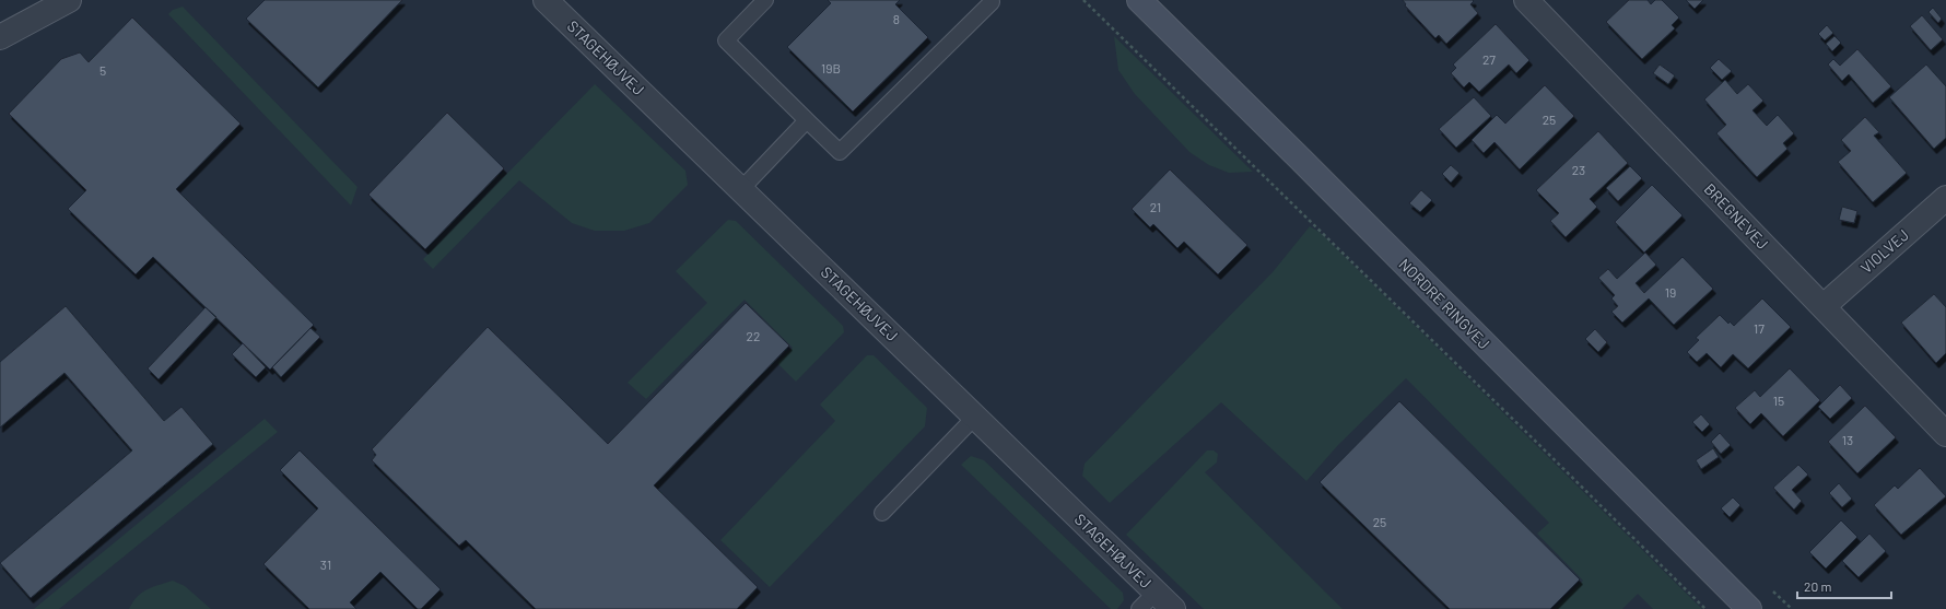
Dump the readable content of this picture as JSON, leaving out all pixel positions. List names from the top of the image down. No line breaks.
{"streets":{"main road":["NORDRE RINGVEJ"],"street":["STAGEHØJVEJ","BREGNEVEJ","VIOLVEJ"]},"crossings":[["BREGNEVEJ","VIOLVEJ"]],"house_numbers":["8","27","19B","5","25","23","21","19","17","22","15","13","25","31"],"scale_bar":"20 m"}
